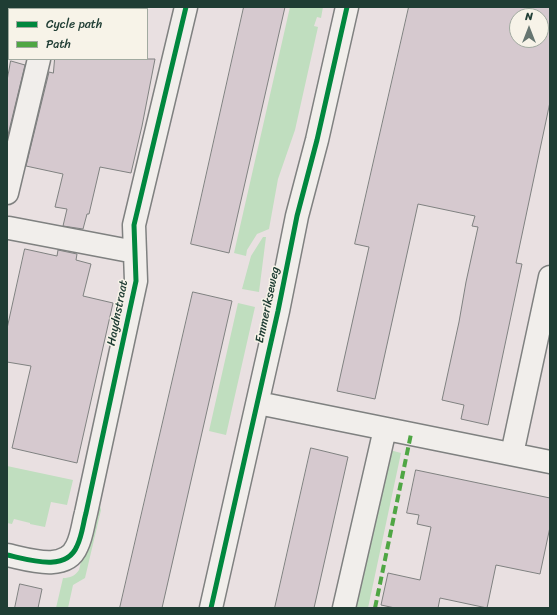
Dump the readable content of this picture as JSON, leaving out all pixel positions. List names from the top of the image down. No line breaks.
{"streets":{"street":["Emmerikseweg","Haydnstraat"]},"legend":["Cycle path","Path"],"north":"top"}
